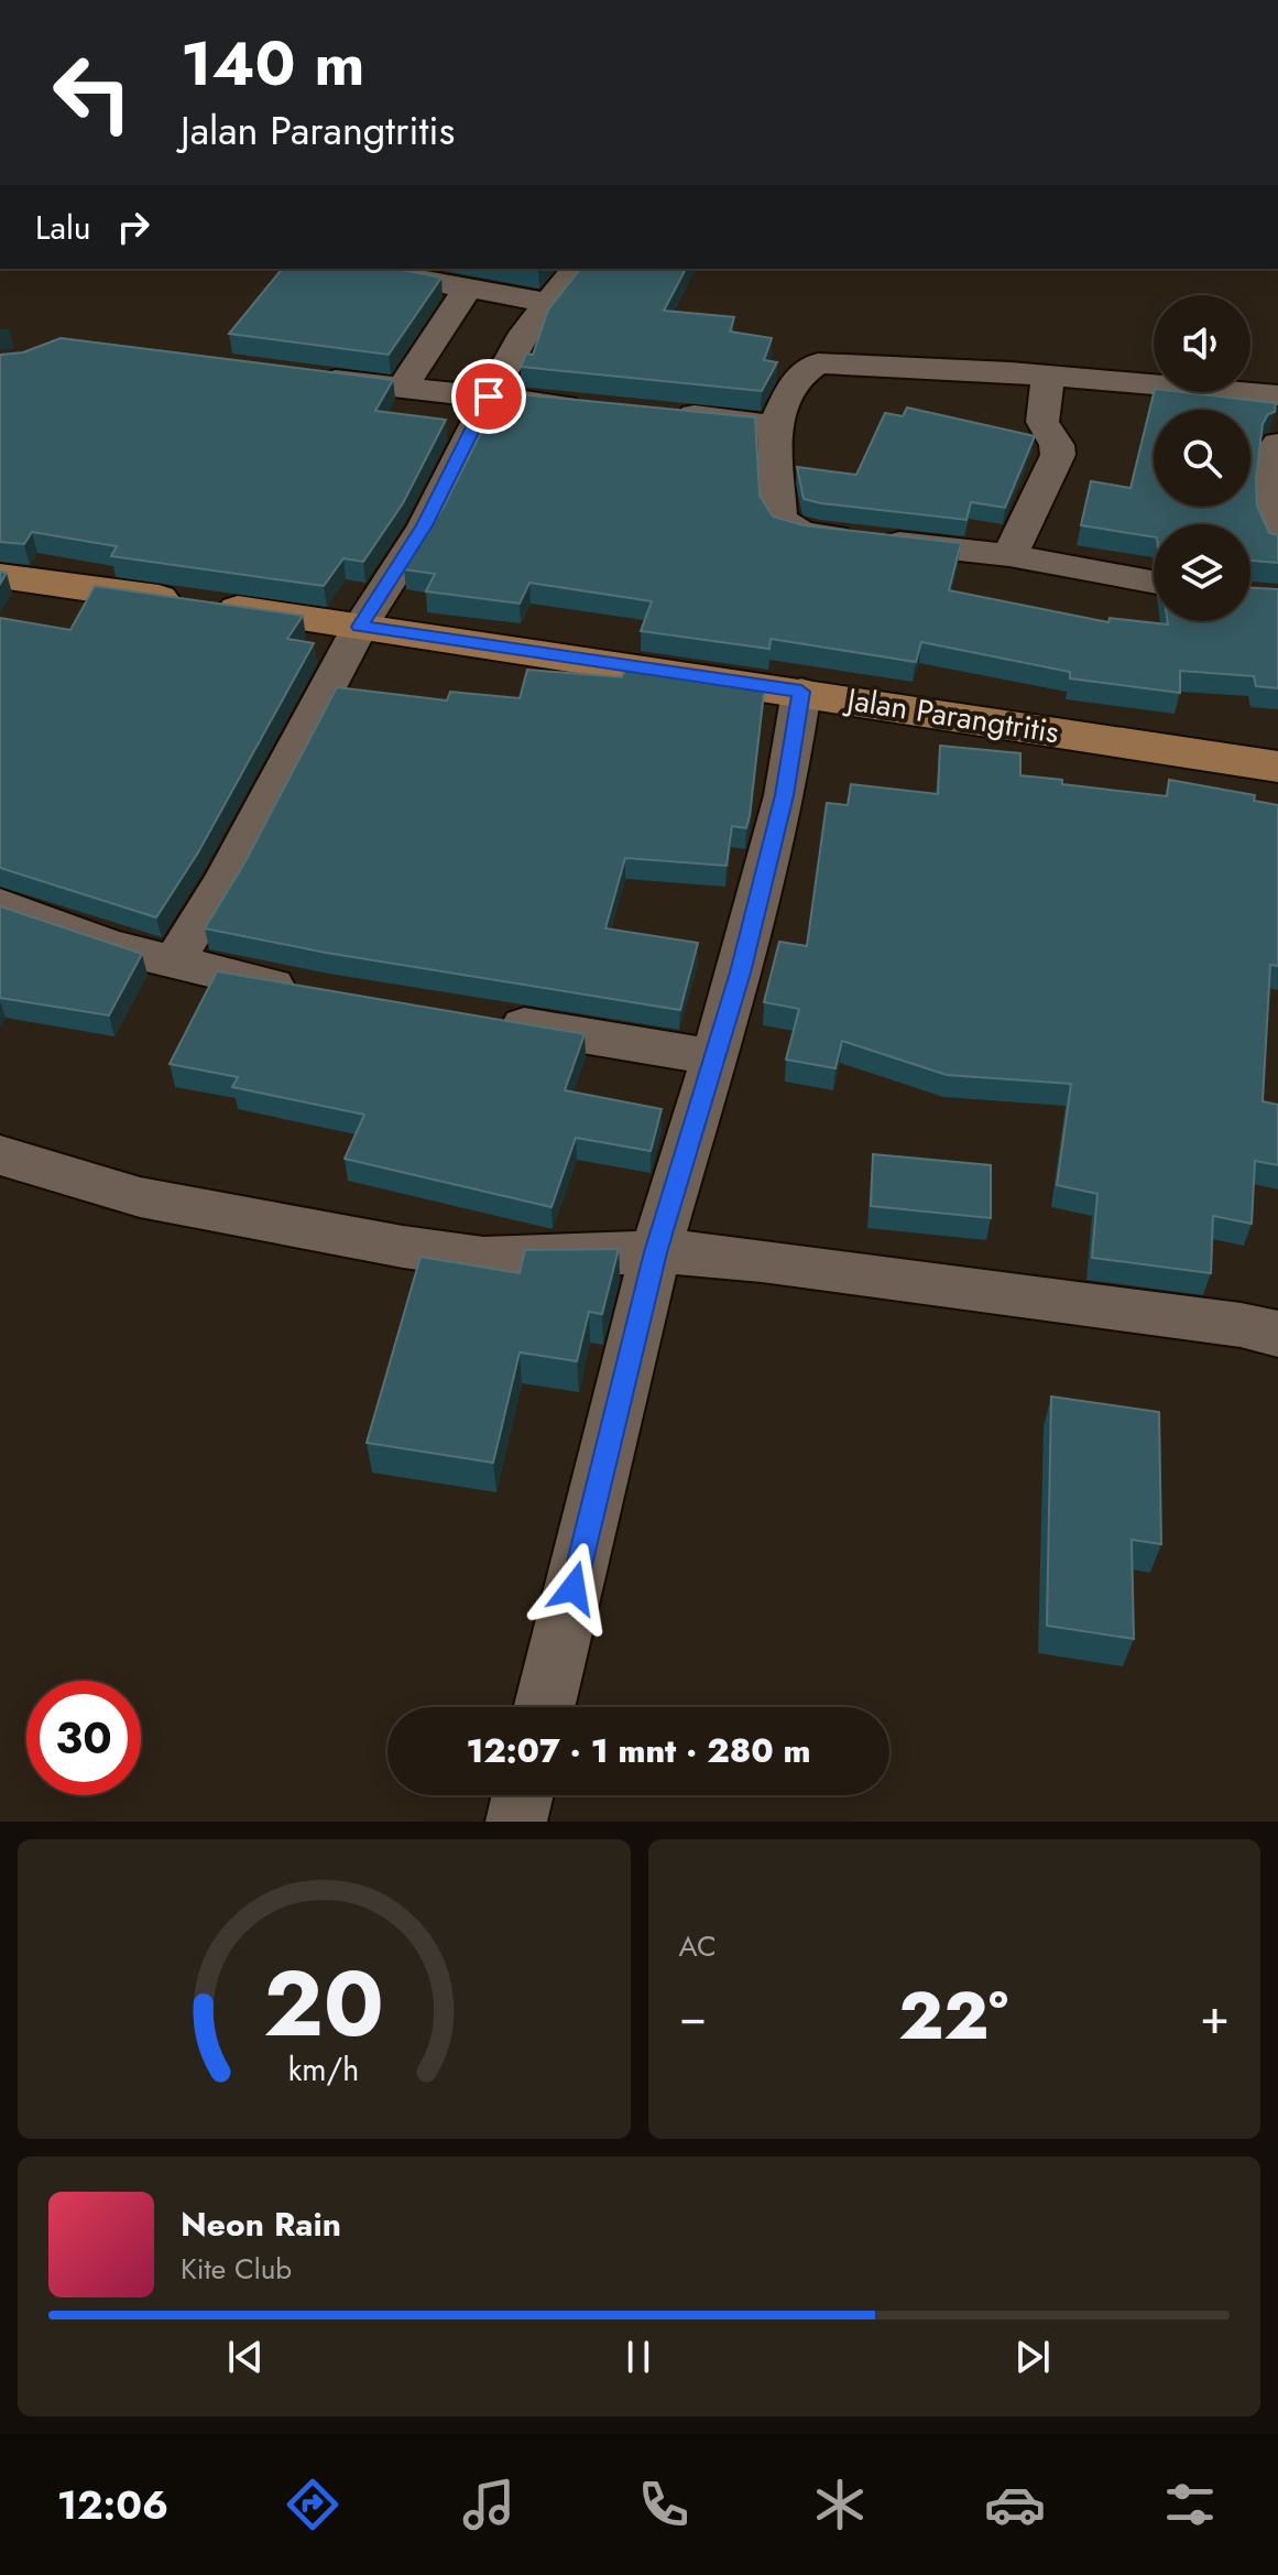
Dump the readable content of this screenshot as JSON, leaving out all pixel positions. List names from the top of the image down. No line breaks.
{"streets":{"main road":["Jalan Parangtritis"]},"page":{"turn":["140 m","Jalan Parangtritis"],"then":"Lalu","limit":"30","trip":"12:07 · 1 mnt · 280 m","tile":"AC","heat":["−","22°","+"],"song":["Neon Rain","Kite Club"],"tabs":"12:06","gauge":["20","km/h"]}}
